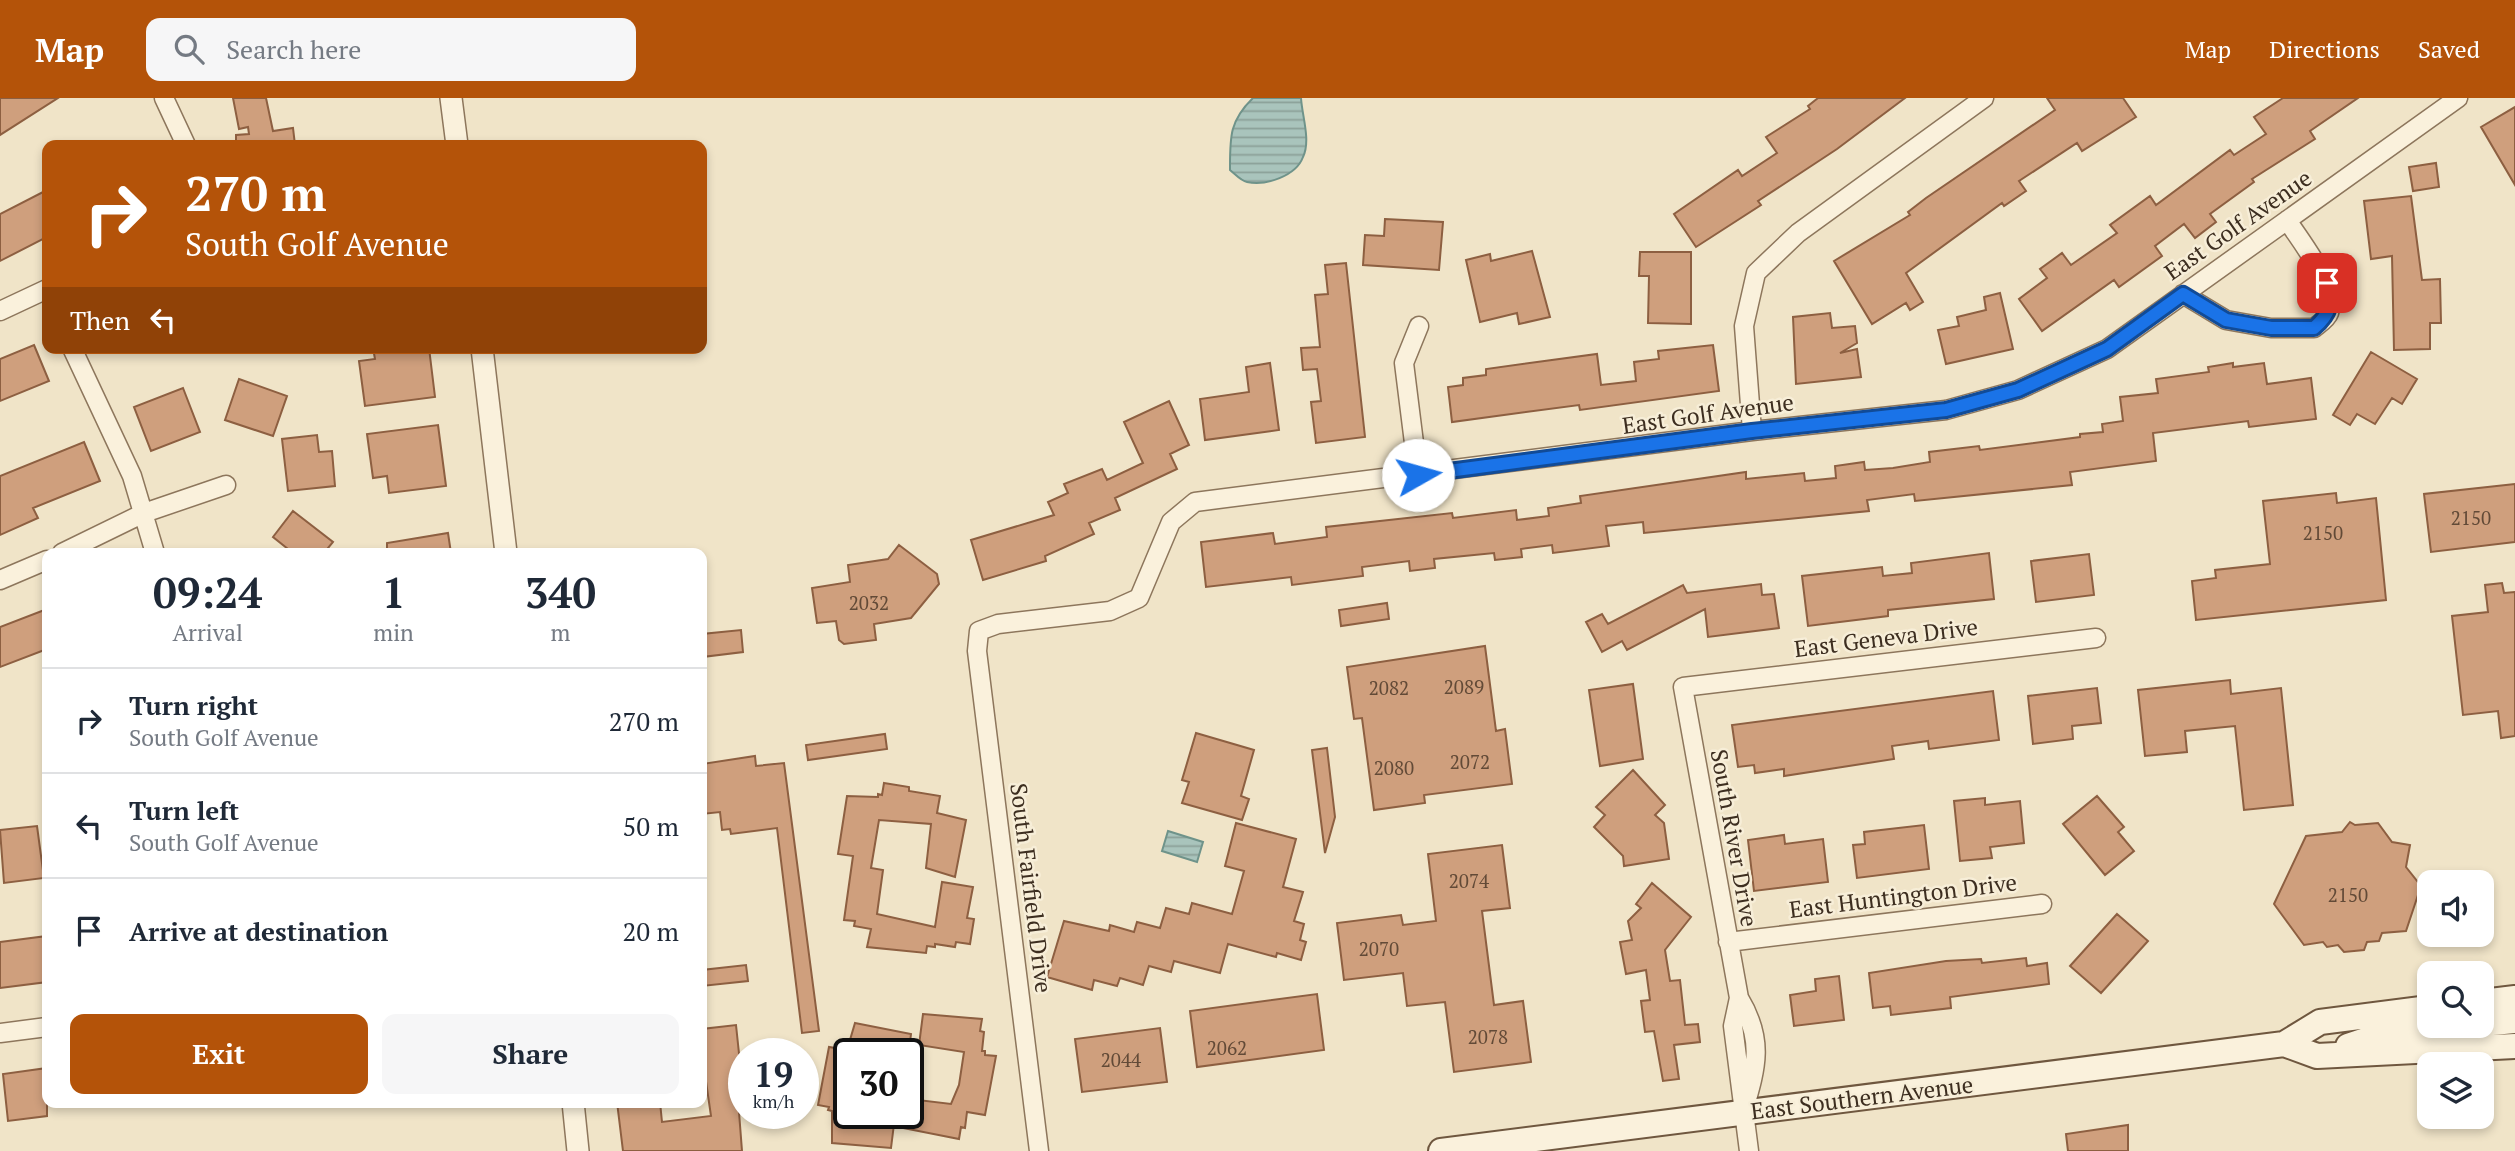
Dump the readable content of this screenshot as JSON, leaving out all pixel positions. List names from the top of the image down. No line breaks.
{"streets":{"main road":["East Southern Avenue"],"street":["East Golf Avenue","East Geneva Drive","South River Drive","South Fairfield Drive","East Huntington Drive"]},"crossings":[["East Golf Avenue","South Fairfield Drive"],["East Geneva Drive","South River Drive"],["South River Drive","East Huntington Drive"],["South River Drive","East Southern Avenue"]],"house_numbers":["2150","2150","2032","2089","2082","2072","2080","2074","2150","2070","2078","2062","2044"],"page":{"header":"Map","search":"Search here","nav":["Map","Directions","Saved"],"turn":["270 m","South Golf Avenue"],"then":"Then","eta":["09:24","Arrival","1","min","340","m"],"list":[{"name":"Turn right","note":"South Golf Avenue","value":"270 m"},{"name":"Turn left","note":"South Golf Avenue","value":"50 m"},{"name":"Arrive at destination","value":"20 m"}],"buttons":["Exit","Share"],"speed":"19 km/h","limit":"30"}}
